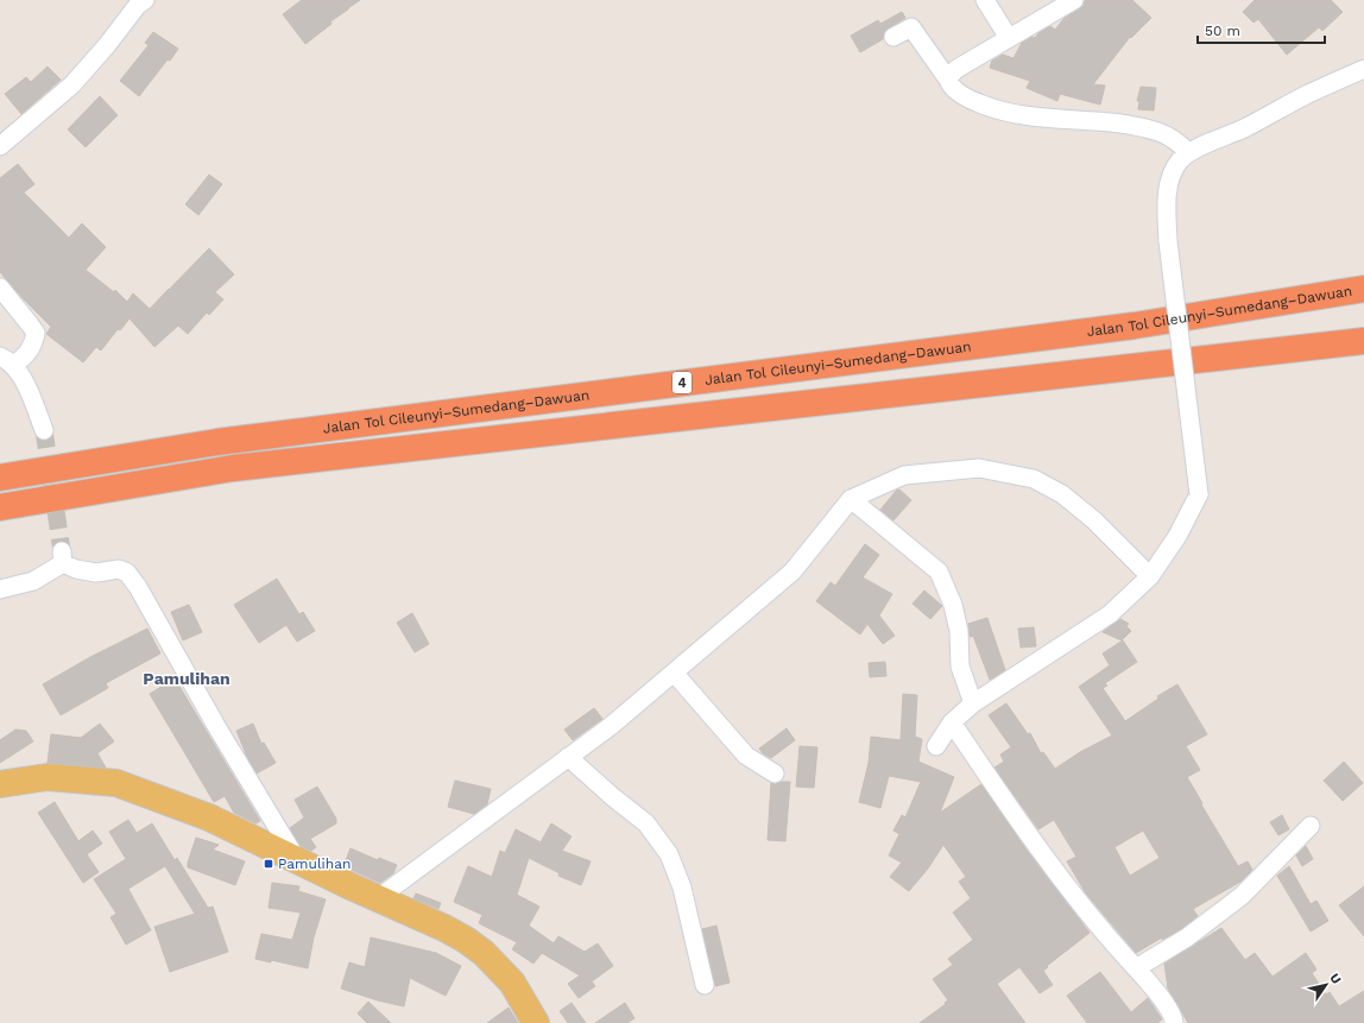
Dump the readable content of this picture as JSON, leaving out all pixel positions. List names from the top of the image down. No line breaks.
{"streets":{"highway":["Jalan Tol Cileunyi–Sumedang–Dawuan","4"]},"districts":["Pamulihan"],"places":{"transit":["Pamulihan"]},"scale_bar":"50 m","north":"top right"}
